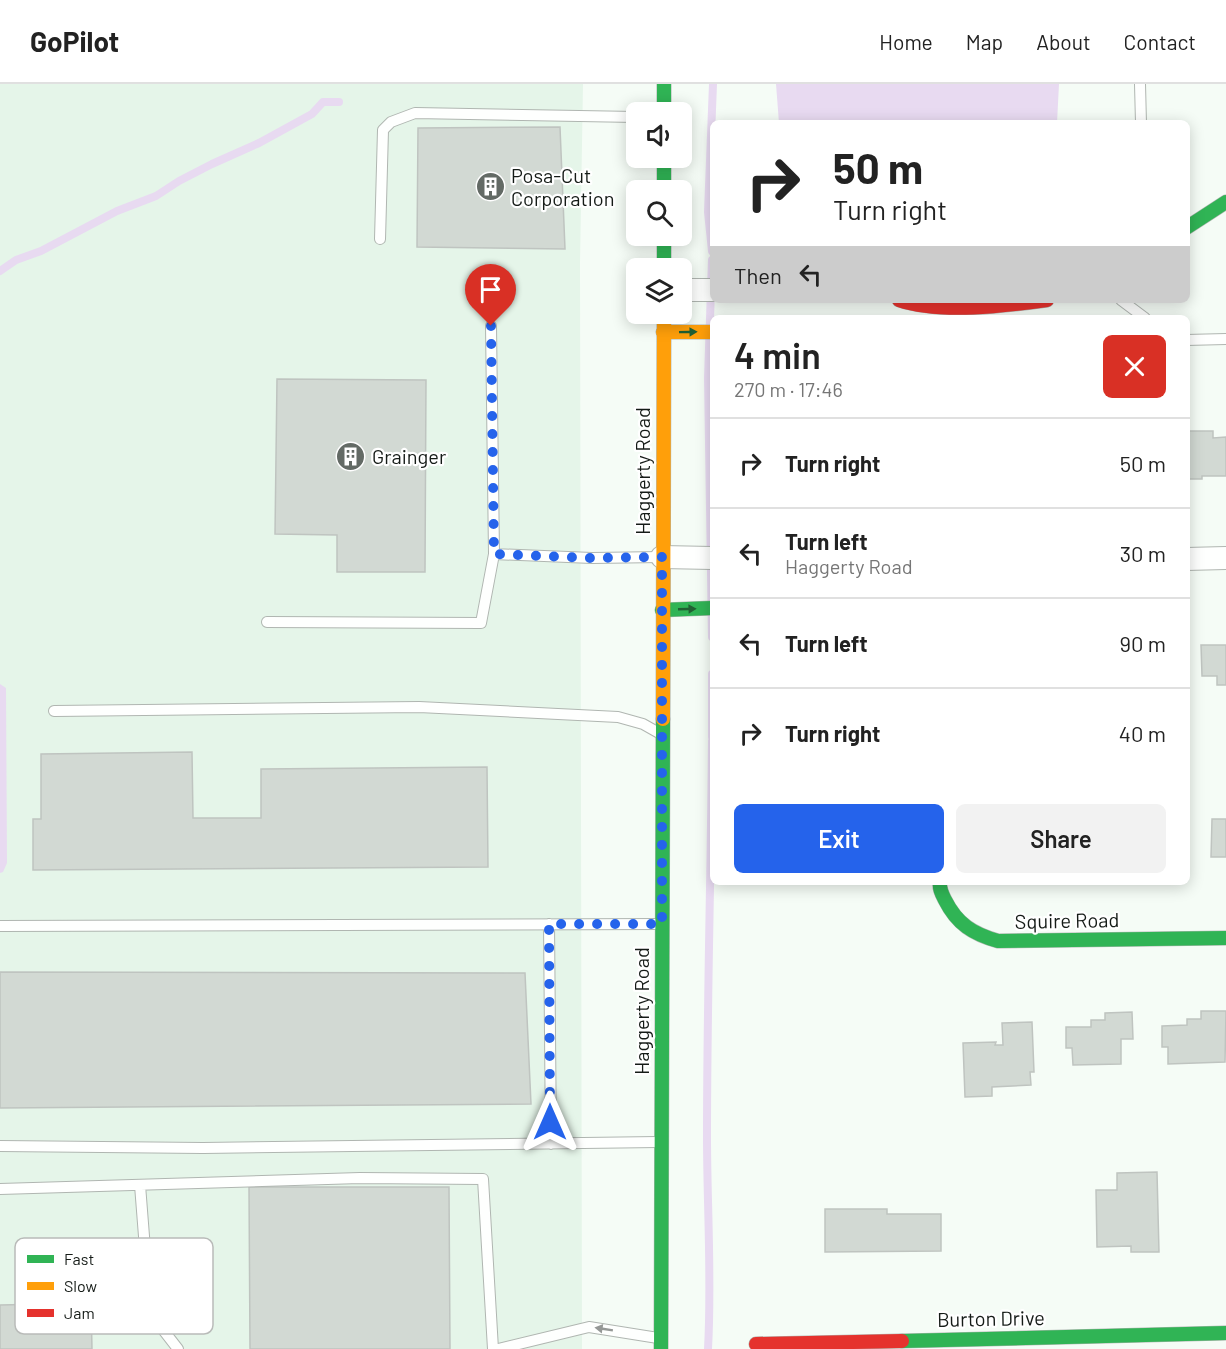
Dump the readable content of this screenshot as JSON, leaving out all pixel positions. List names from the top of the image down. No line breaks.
{"streets":{"street":["Haggerty Road","Squire Road","Burton Drive"]},"places":{"building":["Posa-Cut Corporation","Grainger"]},"legend":["Fast","Slow","Jam"],"page":{"header":"GoPilot","nav":["Home","Map","About","Contact"],"turn":["50 m","Turn right"],"then":"Then","heading":["4 min","270 m · 17:46"],"list":[{"name":"Turn right","value":"50 m"},{"name":"Turn left","note":"Haggerty Road","value":"30 m"},{"name":"Turn left","value":"90 m"},{"name":"Turn right","value":"40 m"}],"buttons":["Exit","Share"]}}
